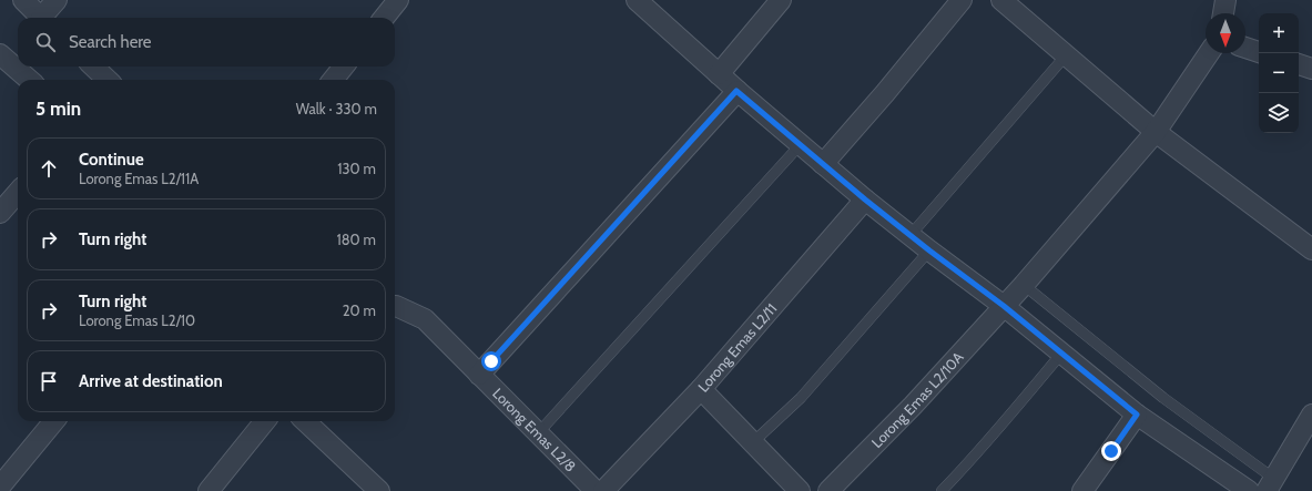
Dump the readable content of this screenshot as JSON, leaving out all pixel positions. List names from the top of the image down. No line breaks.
{"streets":{"street":["Lorong Emas L2/11","Lorong Emas L2/10A","Lorong Emas L2/8"]},"north":"bottom","page":{"map_buttons":["+","−"],"search":"Search here","heading":["5 min","Walk · 330 m"],"list":[["Continue","Lorong Emas L2/11A","130 m"],["Turn right","180 m"],["Turn right","Lorong Emas L2/10","20 m"],"Arrive at destination"]}}
